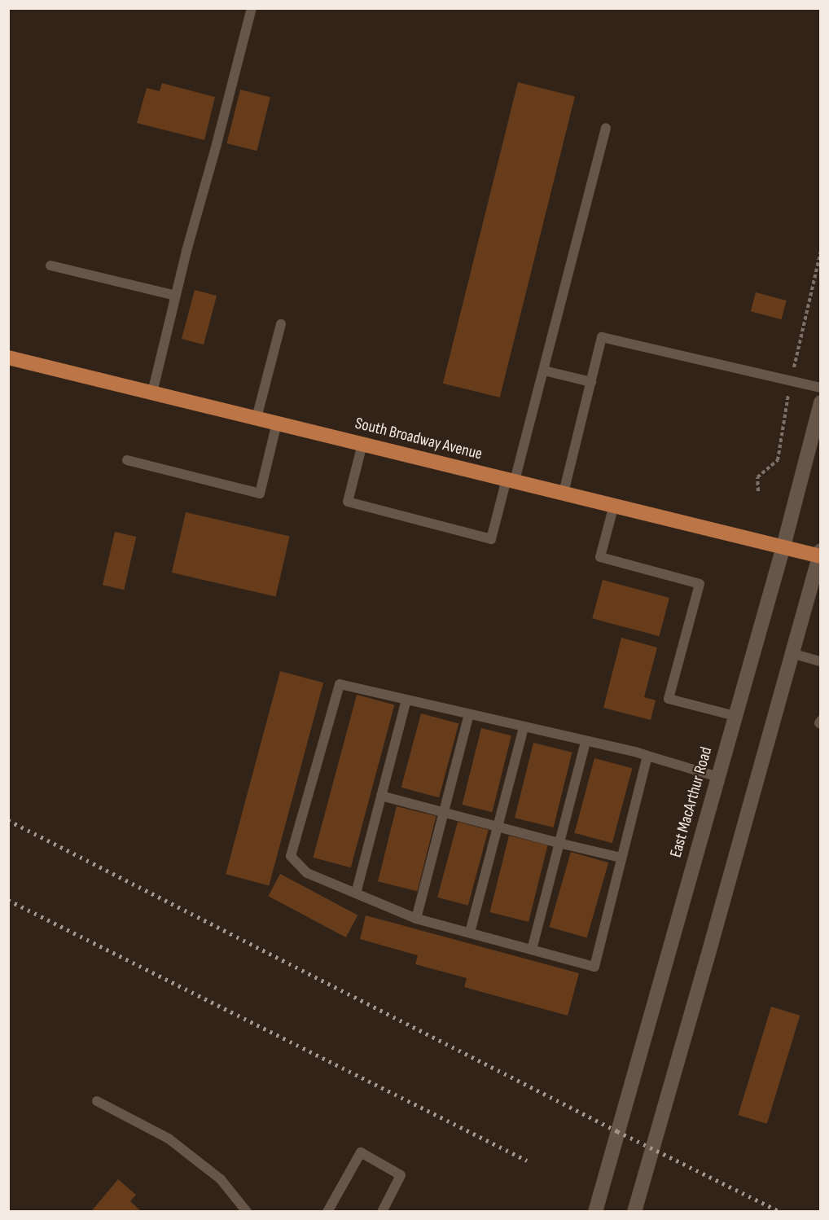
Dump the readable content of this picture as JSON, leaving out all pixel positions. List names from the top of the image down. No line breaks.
{"streets":{"main road":["South Broadway Avenue"],"street":["East MacArthur Road"]},"crossings":[["South Broadway Avenue","East MacArthur Road"]]}
